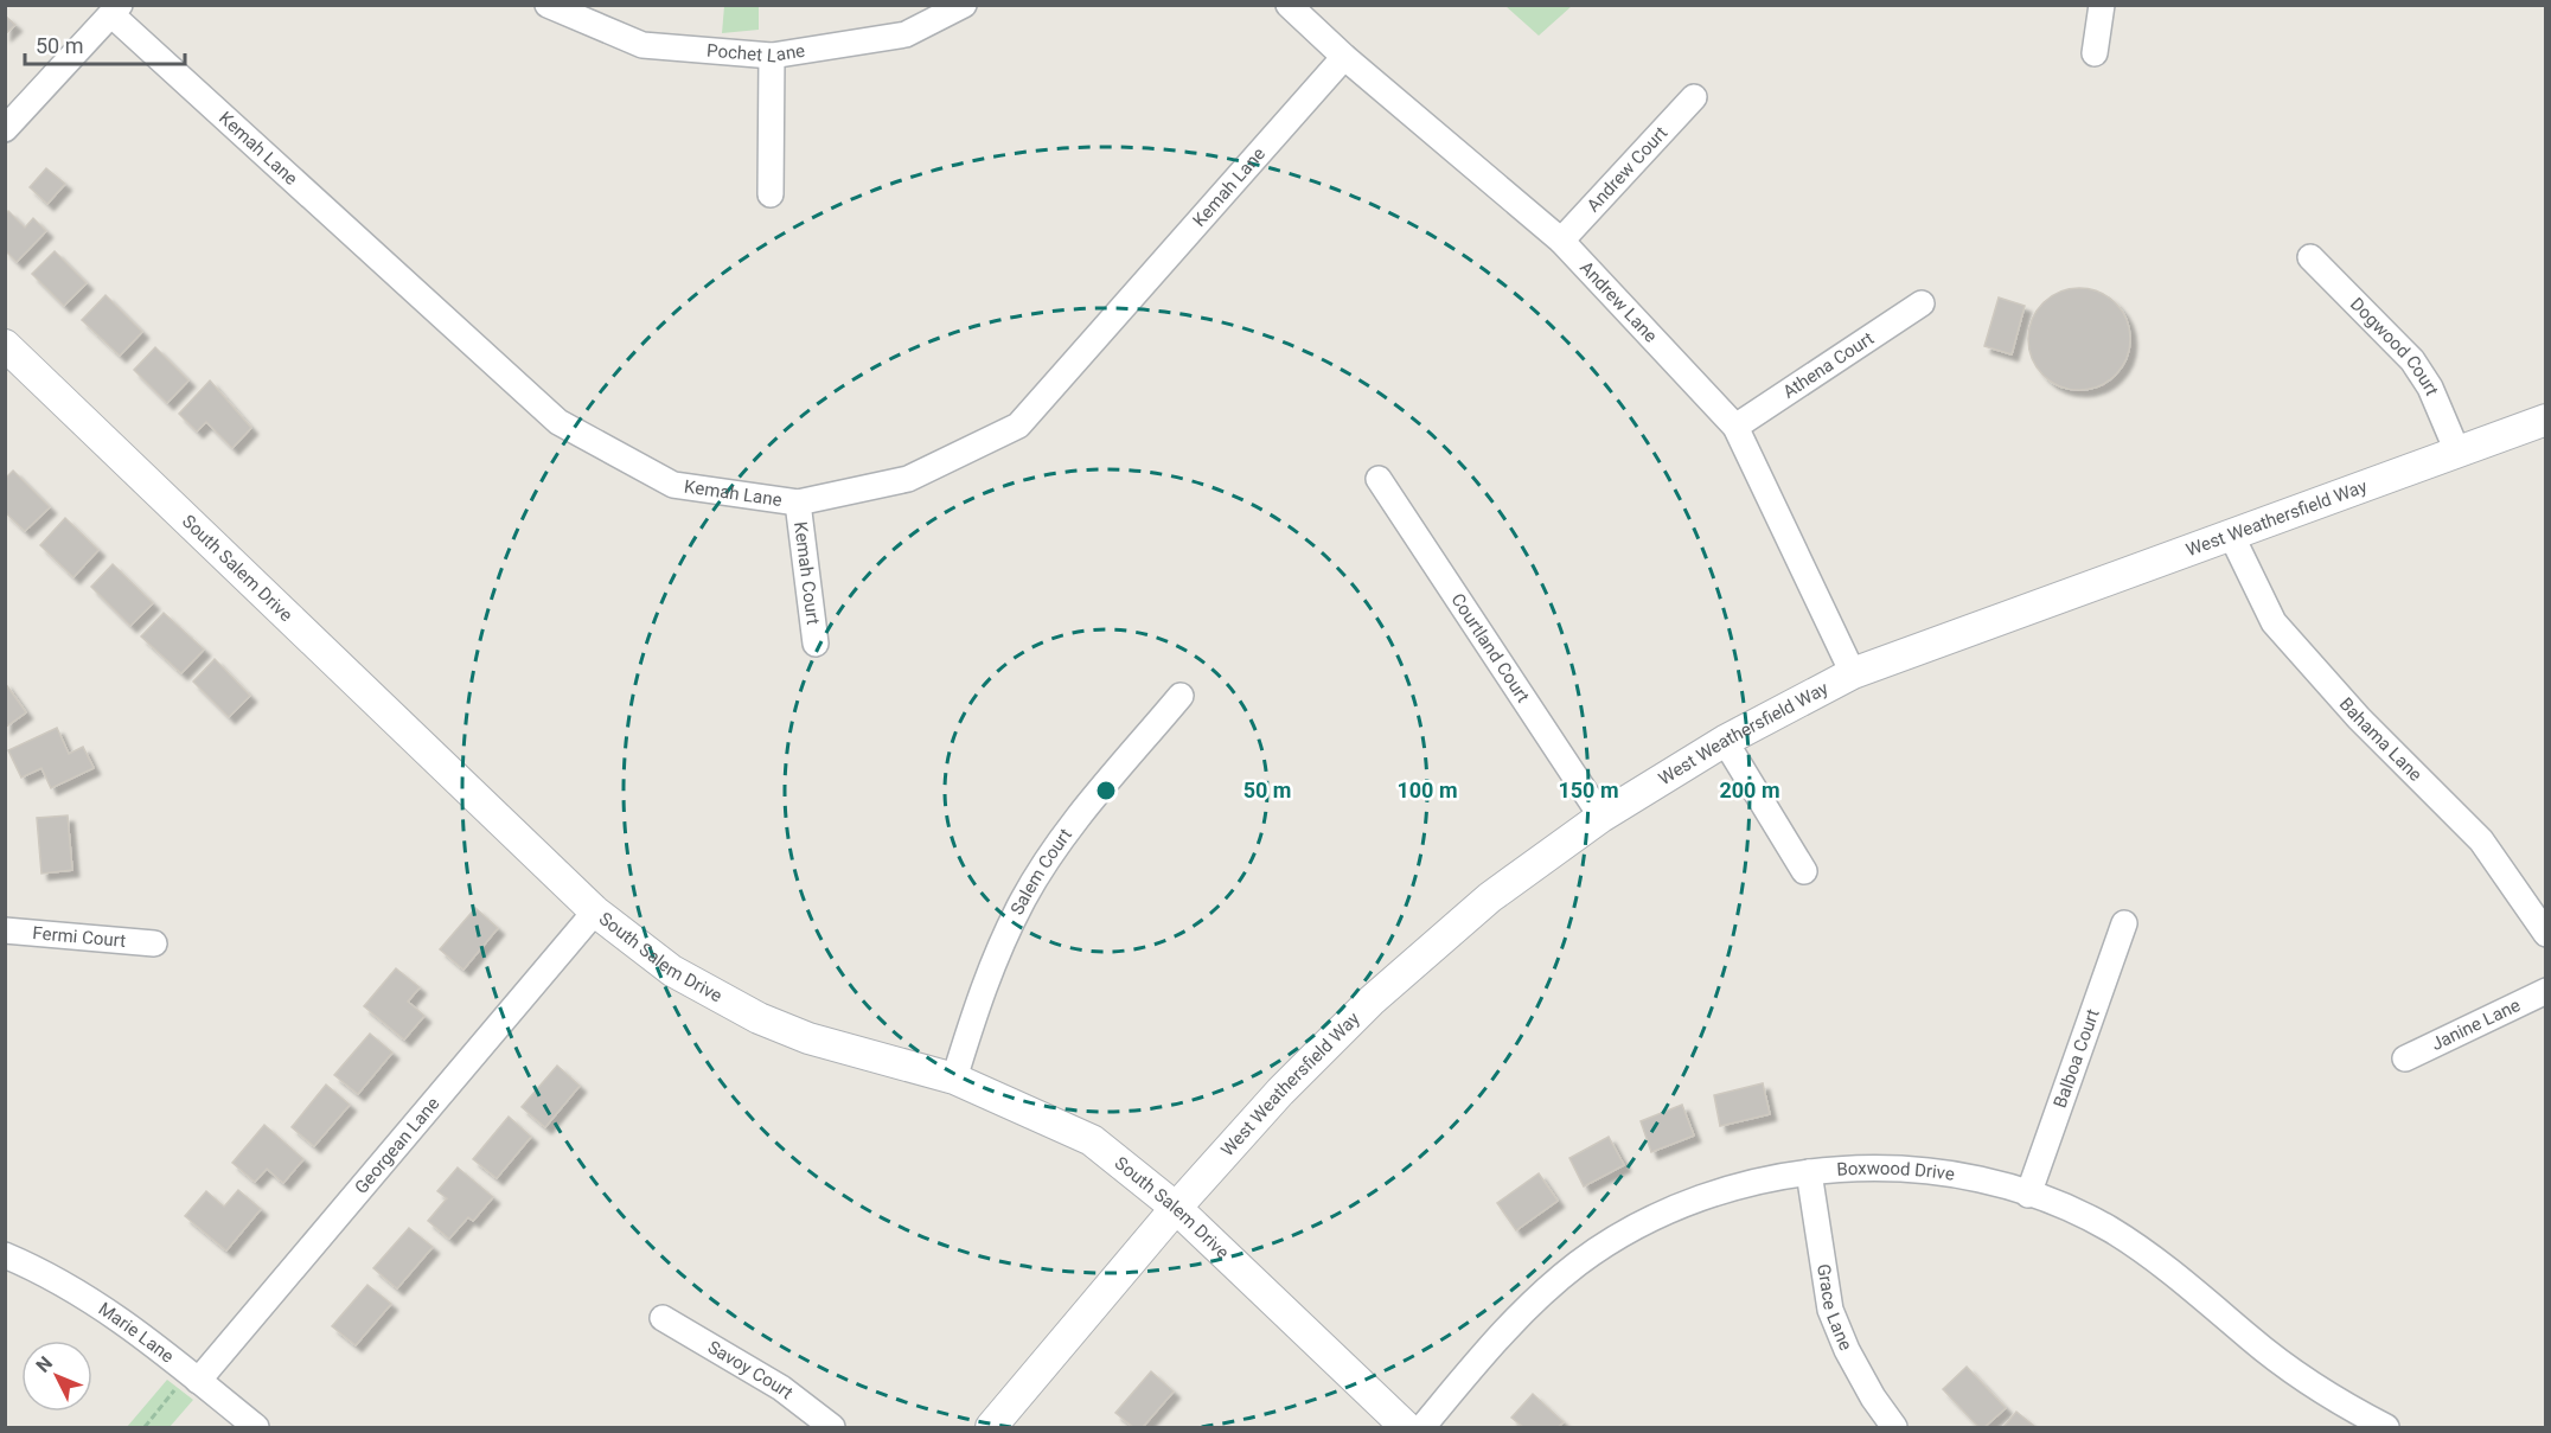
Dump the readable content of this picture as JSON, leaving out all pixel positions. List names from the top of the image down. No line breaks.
{"streets":{"street":["Pochet Lane","Kemah Lane","Andrew Court","Andrew Lane","Dogwood Court","Athena Court","West Weathersfield Way","South Salem Drive","Kemah Court","Courtland Court","Bahama Lane","Salem Court","Fermi Court","Janine Lane","Balboa Court","Georgean Lane","Boxwood Drive","Grace Lane","Marie Lane","Savoy Court"]},"crossings":[["Kemah Lane","Andrew Lane"],["Kemah Lane","Kemah Court"],["Andrew Court","Andrew Lane"],["Andrew Lane","Athena Court"],["Andrew Lane","West Weathersfield Way"],["Dogwood Court","West Weathersfield Way"],["West Weathersfield Way","South Salem Drive"],["West Weathersfield Way","Courtland Court"],["West Weathersfield Way","Bahama Lane"],["South Salem Drive","Salem Court"],["South Salem Drive","Georgean Lane"],["Balboa Court","Boxwood Drive"],["Georgean Lane","Marie Lane"],["Boxwood Drive","Grace Lane"]],"scale_bar":"50 m","north":"top left","rings":["50 m","100 m","150 m","200 m"]}
